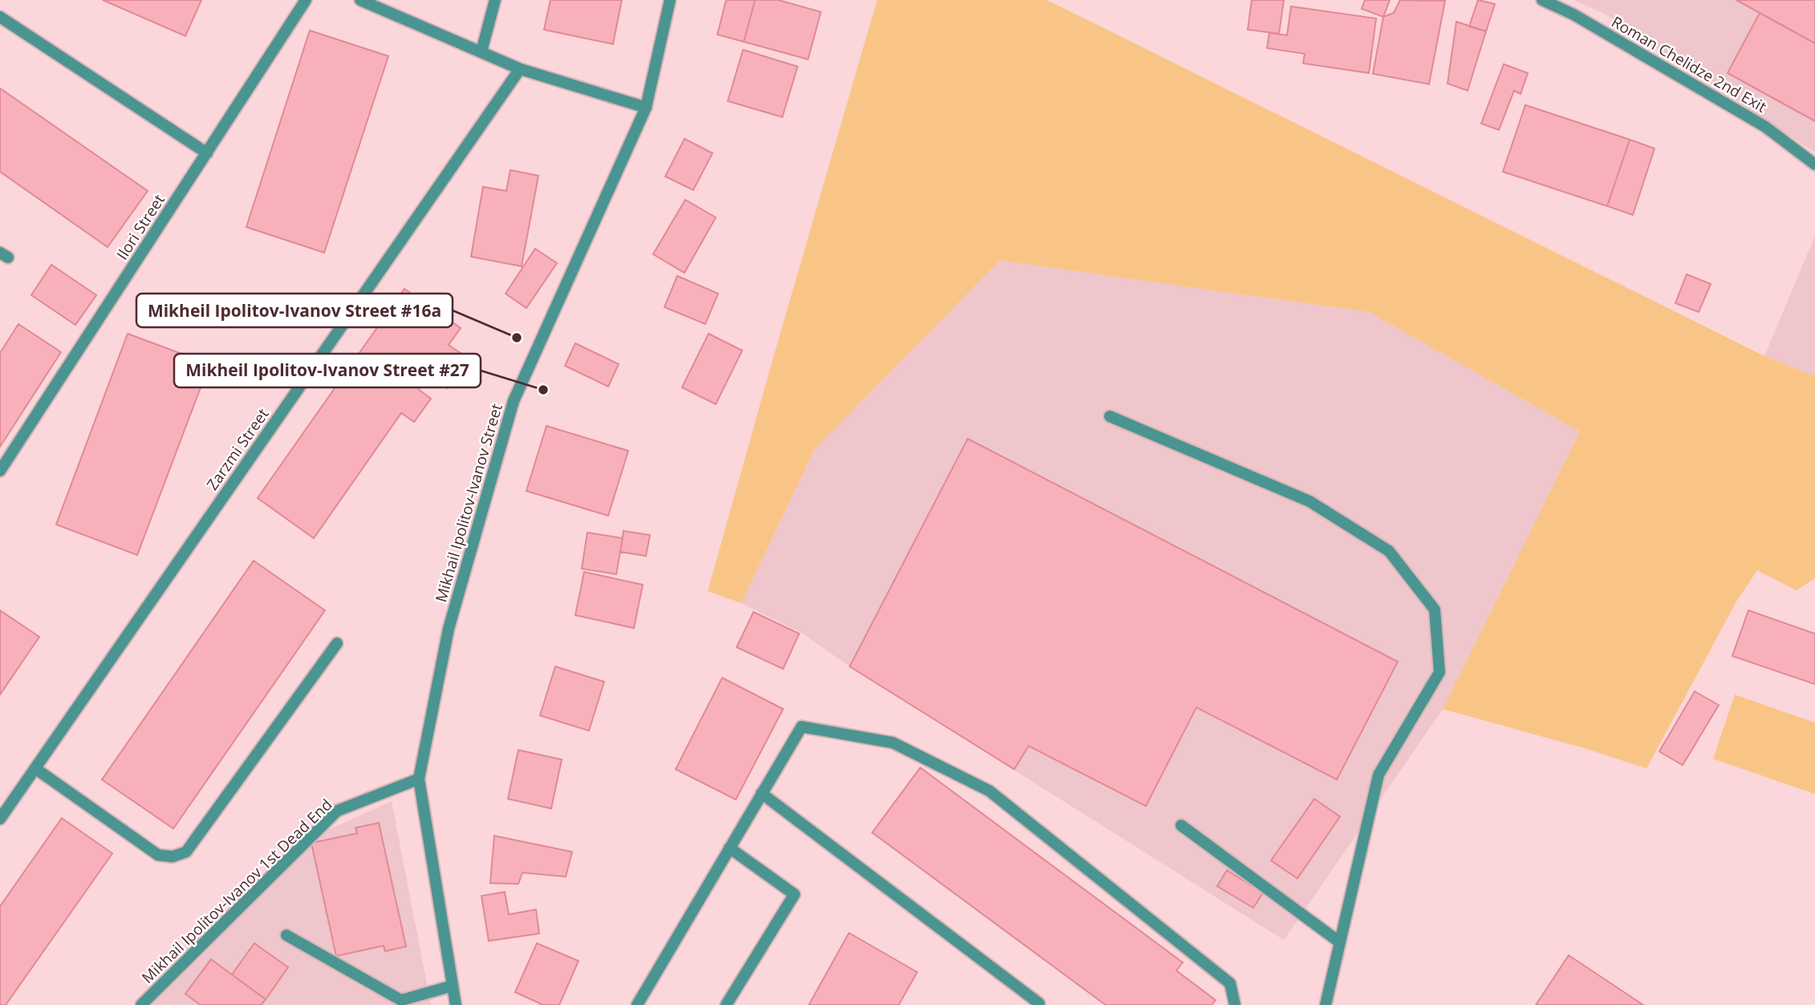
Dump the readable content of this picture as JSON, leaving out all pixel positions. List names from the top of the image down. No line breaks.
{"streets":{"street":["Roman Chelidze 2nd Exit","Ilori Street","Zarzmi Street","Mikhail Ipolitov-Ivanov Street","Mikhail Ipolitov-Ivanov 1st Dead End"]},"crossings":[["Mikhail Ipolitov-Ivanov Street","Mikhail Ipolitov-Ivanov 1st Dead End"]],"places":["Mikheil Ipolitov-Ivanov Street #16a","Mikheil Ipolitov-Ivanov Street #27"]}
